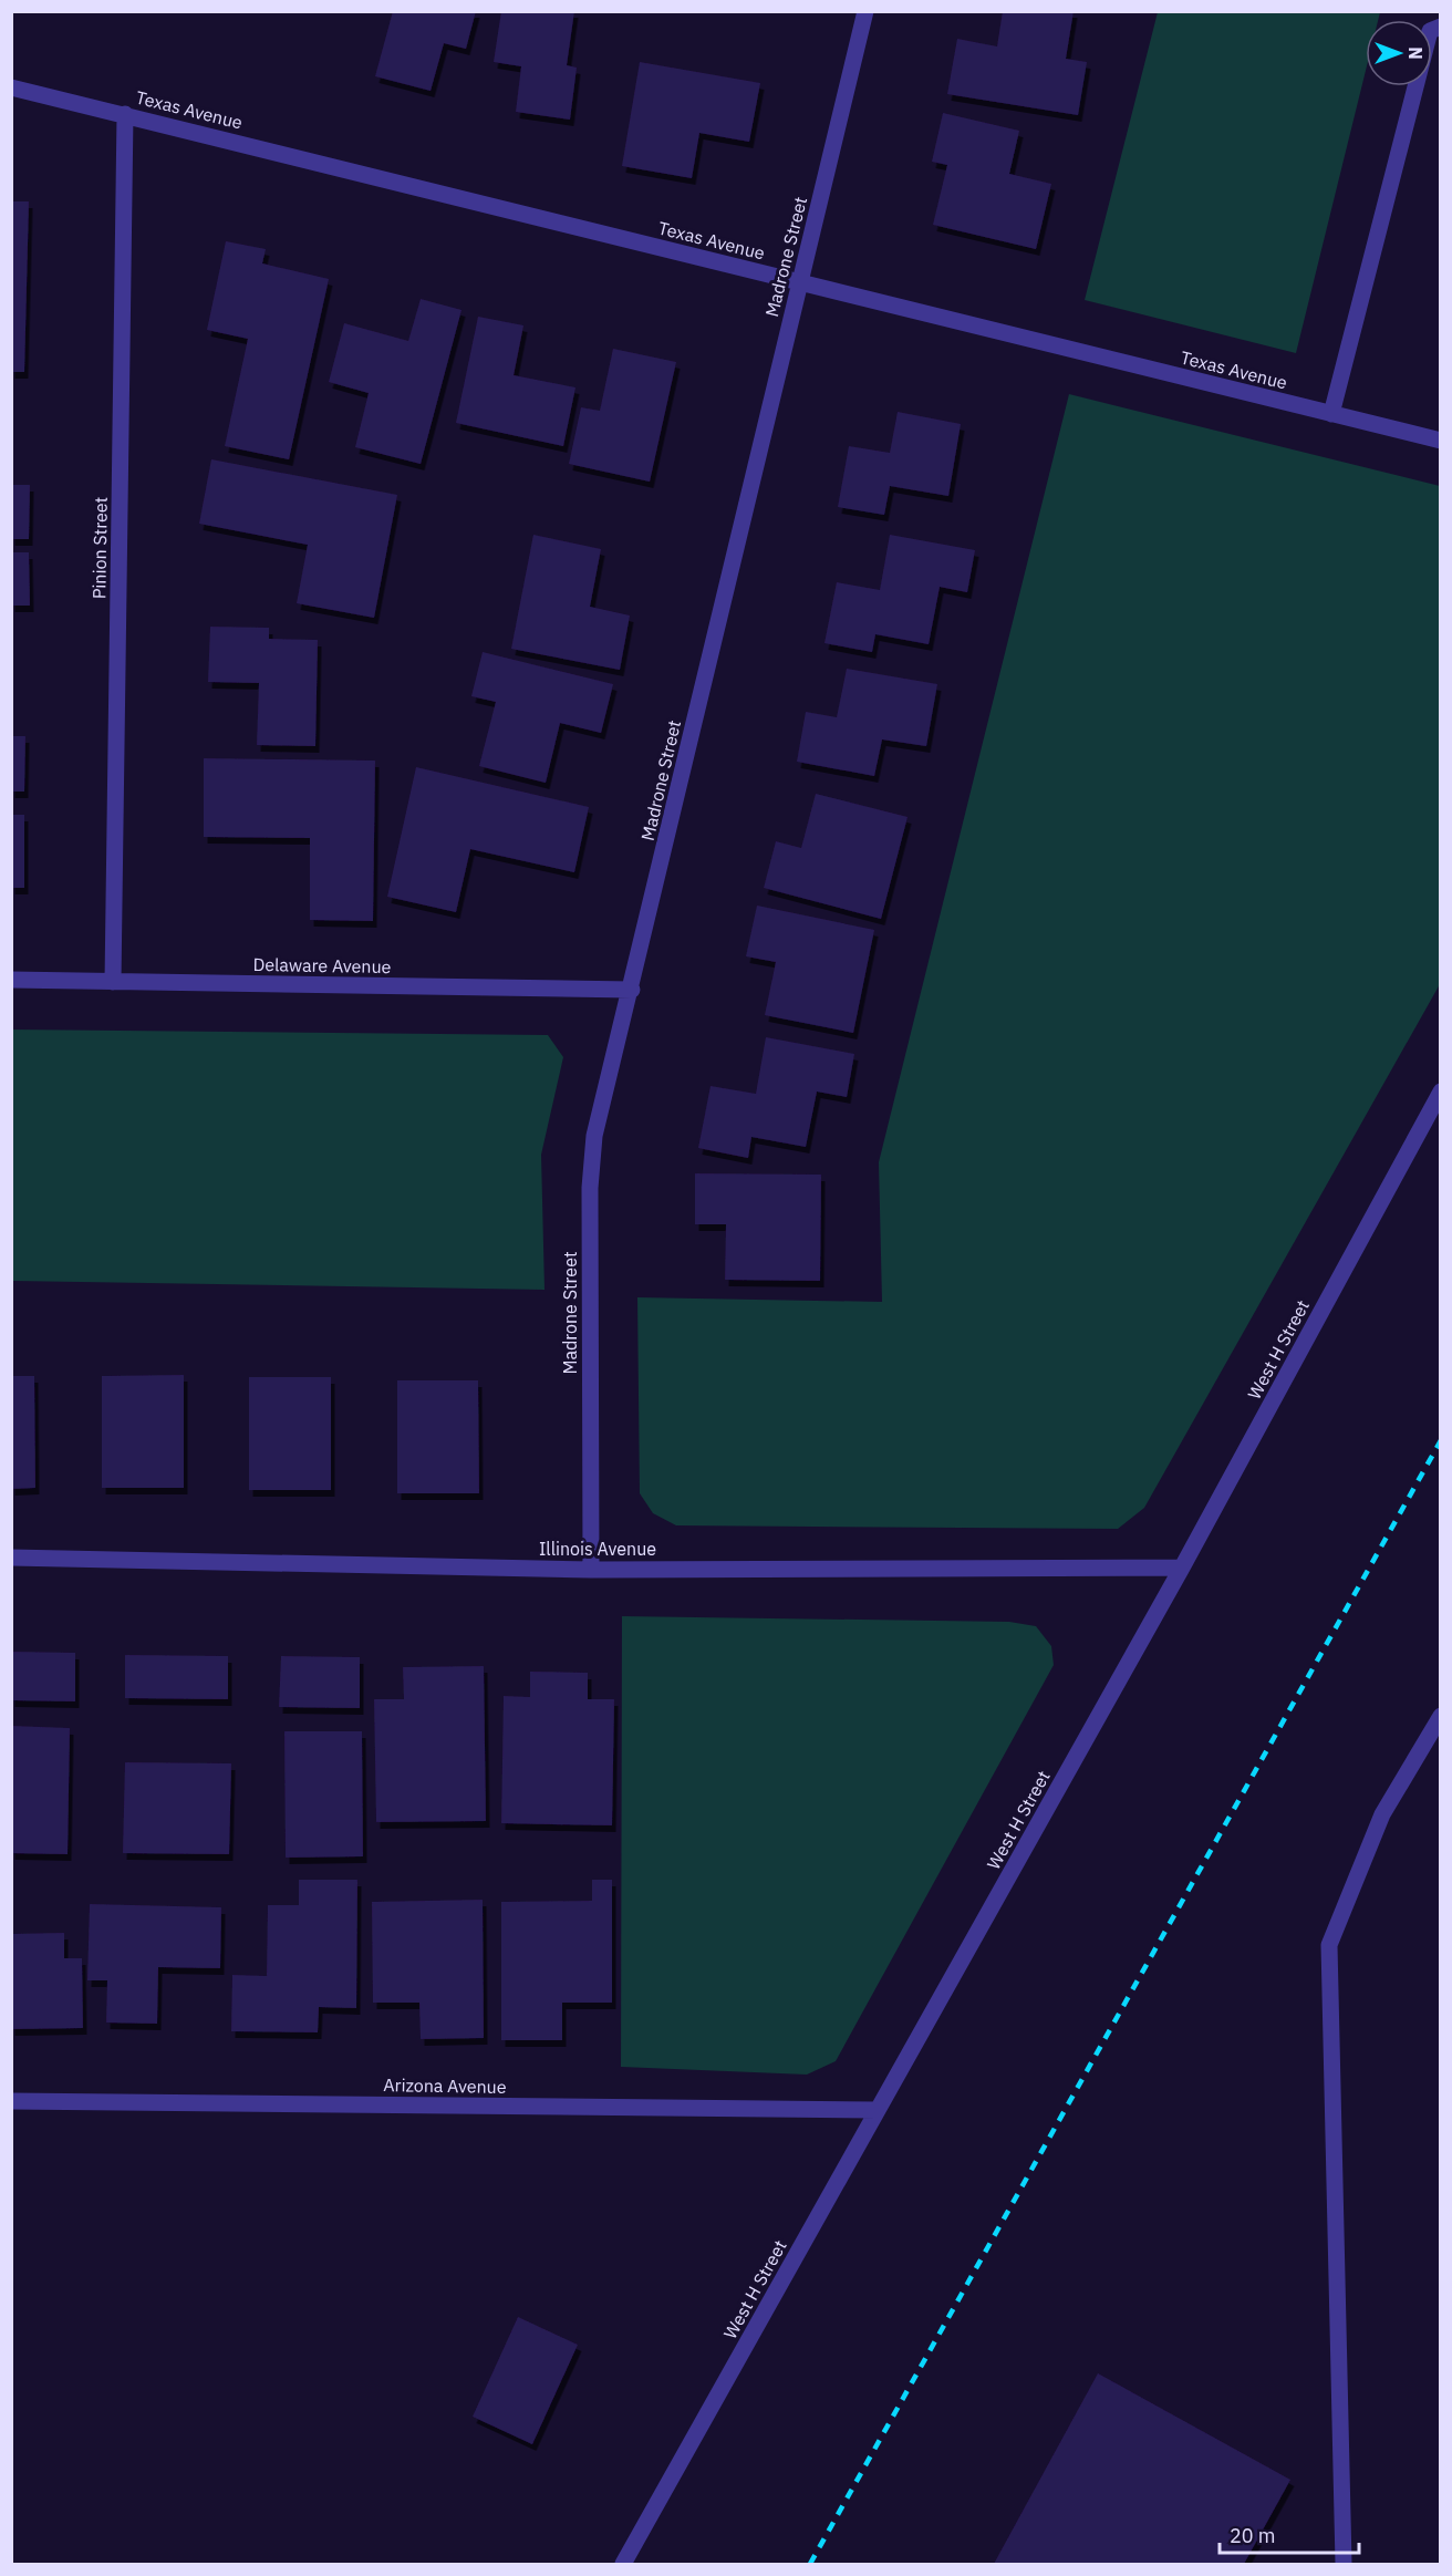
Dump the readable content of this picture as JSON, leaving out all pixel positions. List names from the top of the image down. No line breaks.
{"streets":{"street":["Texas Avenue","Madrone Street","Pinion Street","Delaware Avenue","West H Street","Illinois Avenue","Arizona Avenue"]},"crossings":[["Texas Avenue","Madrone Street"],["Texas Avenue","Pinion Street"],["Madrone Street","Delaware Avenue"],["Madrone Street","Illinois Avenue"],["Pinion Street","Delaware Avenue"],["West H Street","Illinois Avenue"],["West H Street","Arizona Avenue"]],"scale_bar":"20 m","north":"right"}
